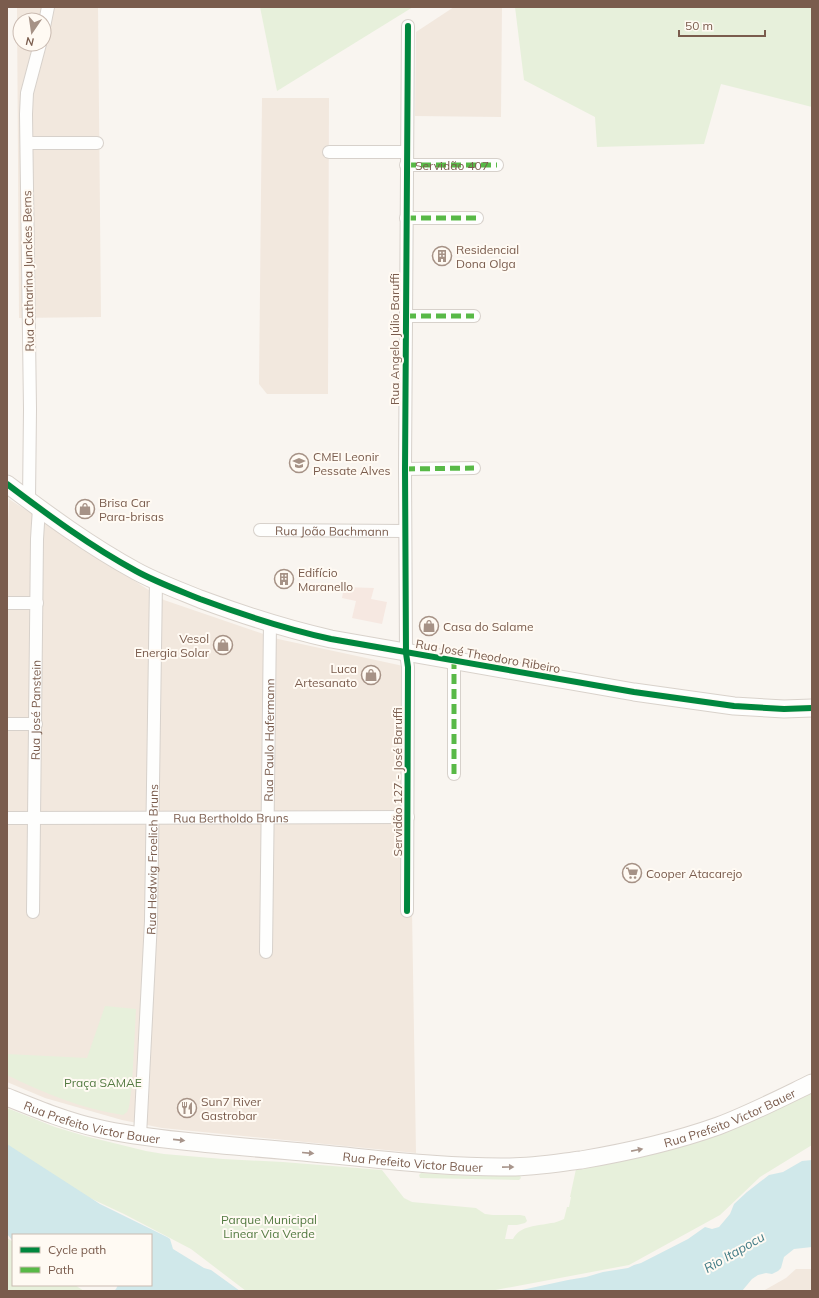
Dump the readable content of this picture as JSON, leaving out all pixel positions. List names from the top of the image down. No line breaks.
{"streets":{"main road":["Rua José Theodoro Ribeiro","Rua Prefeito Victor Bauer"],"street":["Servidão 407","Rua Catharina Junckes Berns","Rua Angelo Júlio Baruffi","Rua João Bachmann","Rua José Panstein","Rua Paulo Hafermann","Servidão 127 - José Baruffi","Rua Bertholdo Bruns","Rua Hedwig Froelich Bruns"]},"crossings":[["Servidão 407","Rua Angelo Júlio Baruffi"],["Rua Catharina Junckes Berns","Rua José Theodoro Ribeiro"],["Rua Catharina Junckes Berns","Rua José Panstein"],["Rua Angelo Júlio Baruffi","Rua João Bachmann"],["Rua Angelo Júlio Baruffi","Rua José Theodoro Ribeiro"],["Rua Angelo Júlio Baruffi","Servidão 127 - José Baruffi"],["Rua José Theodoro Ribeiro","Rua José Panstein"],["Rua José Theodoro Ribeiro","Rua Paulo Hafermann"],["Rua José Theodoro Ribeiro","Servidão 127 - José Baruffi"],["Rua José Theodoro Ribeiro","Rua Hedwig Froelich Bruns"],["Rua José Panstein","Rua Bertholdo Bruns"],["Rua Paulo Hafermann","Rua Bertholdo Bruns"],["Servidão 127 - José Baruffi","Rua Bertholdo Bruns"],["Rua Bertholdo Bruns","Rua Hedwig Froelich Bruns"],["Rua Hedwig Froelich Bruns","Rua Prefeito Victor Bauer"]],"one_way":["Rua Prefeito Victor Bauer"],"water":["Rio Itapocu"],"parks":["Praça SAMAE","Parque Municipal Linear Via Verde"],"places":{"building":["Residencial Dona Olga","Edifício Maranello"],"school or university":["CMEI Leonir Pessate Alves"],"shop":["Brisa Car Para-brisas","Casa do Salame","Vesol Energia Solar","Luca Artesanato"],"supermarket":["Cooper Atacarejo"],"restaurant":["Sun7 River Gastrobar"]},"legend":["Cycle path","Path"],"scale_bar":"50 m","north":"bottom"}
